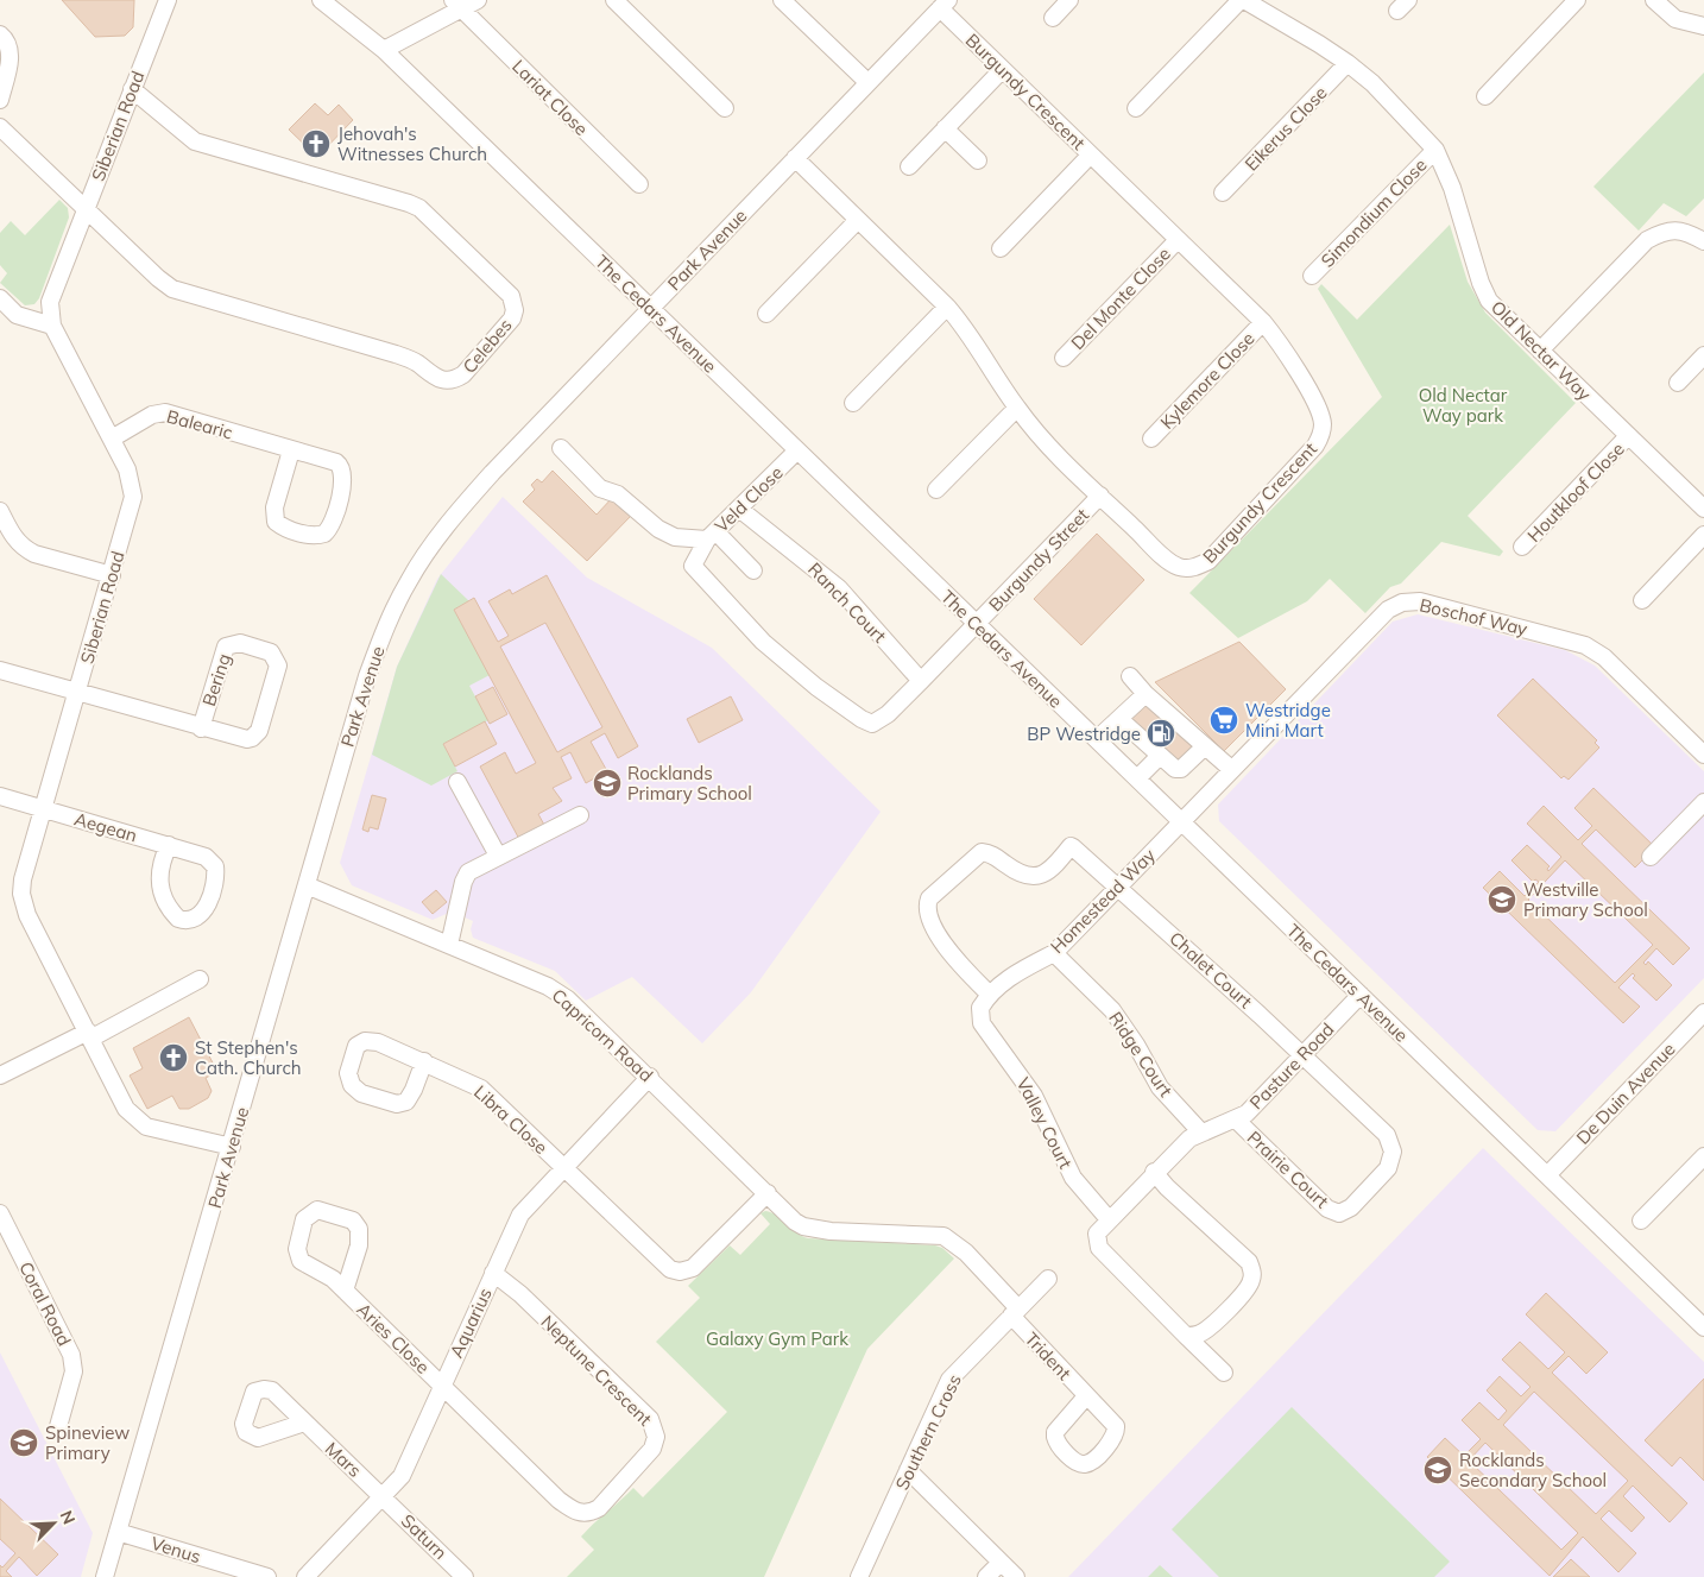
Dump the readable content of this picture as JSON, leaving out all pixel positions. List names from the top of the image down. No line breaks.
{"streets":{"street":["Burgundy Crescent","Lariat Close","Siberian Road","Eikerus Close","Simondium Close","Park Avenue","Del Monte Close","The Cedars Avenue","Celebes","Old Nectar Way","Kylemore Close","Balearic","Houtkloof Close","Veld Close","Burgundy Street","Ranch Court","Boschof Way","Bering","Aegean","Homestead Way","Chalet Court","Capricorn Road","Ridge Court","Pasture Road","De Duin Avenue","Libra Close","Valley Court","Prairie Court","Coral Road","Aquarius","Aries Close","Trident","Neptune Crescent","Southern Cross","Mars","Saturn","Venus"]},"crossings":[["Burgundy Crescent","Park Avenue"],["Burgundy Crescent","Del Monte Close"],["Burgundy Crescent","Kylemore Close"],["Burgundy Crescent","Burgundy Street"],["Siberian Road","Park Avenue"],["Siberian Road","Celebes"],["Siberian Road","Balearic"],["Siberian Road","Bering"],["Siberian Road","Aegean"],["Eikerus Close","Old Nectar Way"],["Simondium Close","Old Nectar Way"],["Park Avenue","The Cedars Avenue"],["Park Avenue","Capricorn Road"],["Park Avenue","Venus"],["The Cedars Avenue","Veld Close"],["The Cedars Avenue","Burgundy Street"],["The Cedars Avenue","Boschof Way"],["The Cedars Avenue","Homestead Way"],["The Cedars Avenue","Pasture Road"],["The Cedars Avenue","De Duin Avenue"],["Old Nectar Way","Houtkloof Close"],["Veld Close","Burgundy Street"],["Veld Close","Ranch Court"],["Burgundy Street","Ranch Court"],["Boschof Way","Homestead Way"],["Homestead Way","Chalet Court"],["Homestead Way","Ridge Court"],["Homestead Way","Valley Court"],["Chalet Court","Pasture Road"],["Chalet Court","Valley Court"],["Chalet Court","Prairie Court"],["Capricorn Road","Aquarius"],["Capricorn Road","Trident"],["Capricorn Road","Southern Cross"],["Ridge Court","Pasture Road"],["Pasture Road","Valley Court"],["Pasture Road","Prairie Court"],["Libra Close","Aquarius"],["Aquarius","Aries Close"],["Aquarius","Neptune Crescent"],["Aquarius","Mars"],["Aquarius","Saturn"],["Aries Close","Neptune Crescent"],["Trident","Southern Cross"],["Mars","Saturn"]],"parks":["Old Nectar Way park","Galaxy Gym Park"],"places":{"church":["Jehovah's Witnesses Church","St Stephen's Cath. Church"],"supermarket":["Westridge Mini Mart"],"fuel station":["BP Westridge"],"school or university":["Rocklands Primary School","Westville Primary School","Spineview Primary","Rocklands Secondary School"]},"north":"top right"}
